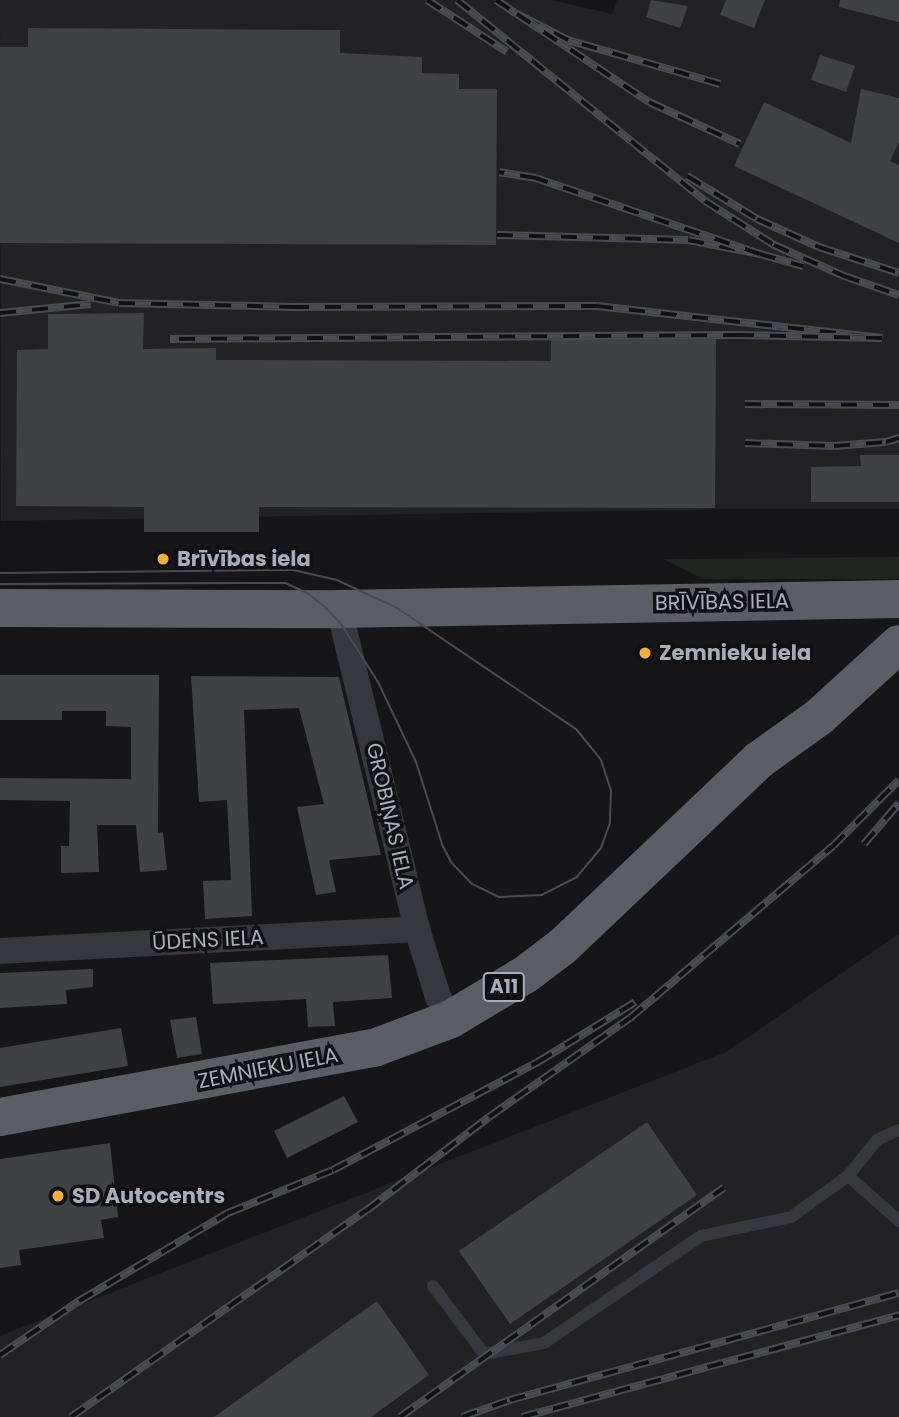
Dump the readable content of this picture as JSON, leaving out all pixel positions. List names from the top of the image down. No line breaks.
{"streets":{"highway":["BRĪVĪBAS IELA","A11","ZEMNIEKU IELA"],"street":["GROBIŅAS IELA","ŪDENS IELA"]},"crossings":[["BRĪVĪBAS IELA","GROBIŅAS IELA"],["GROBIŅAS IELA","ŪDENS IELA"],["GROBIŅAS IELA","ZEMNIEKU IELA"]],"places":["Brīvības iela","Zemnieku iela","SD Autocentrs"]}
